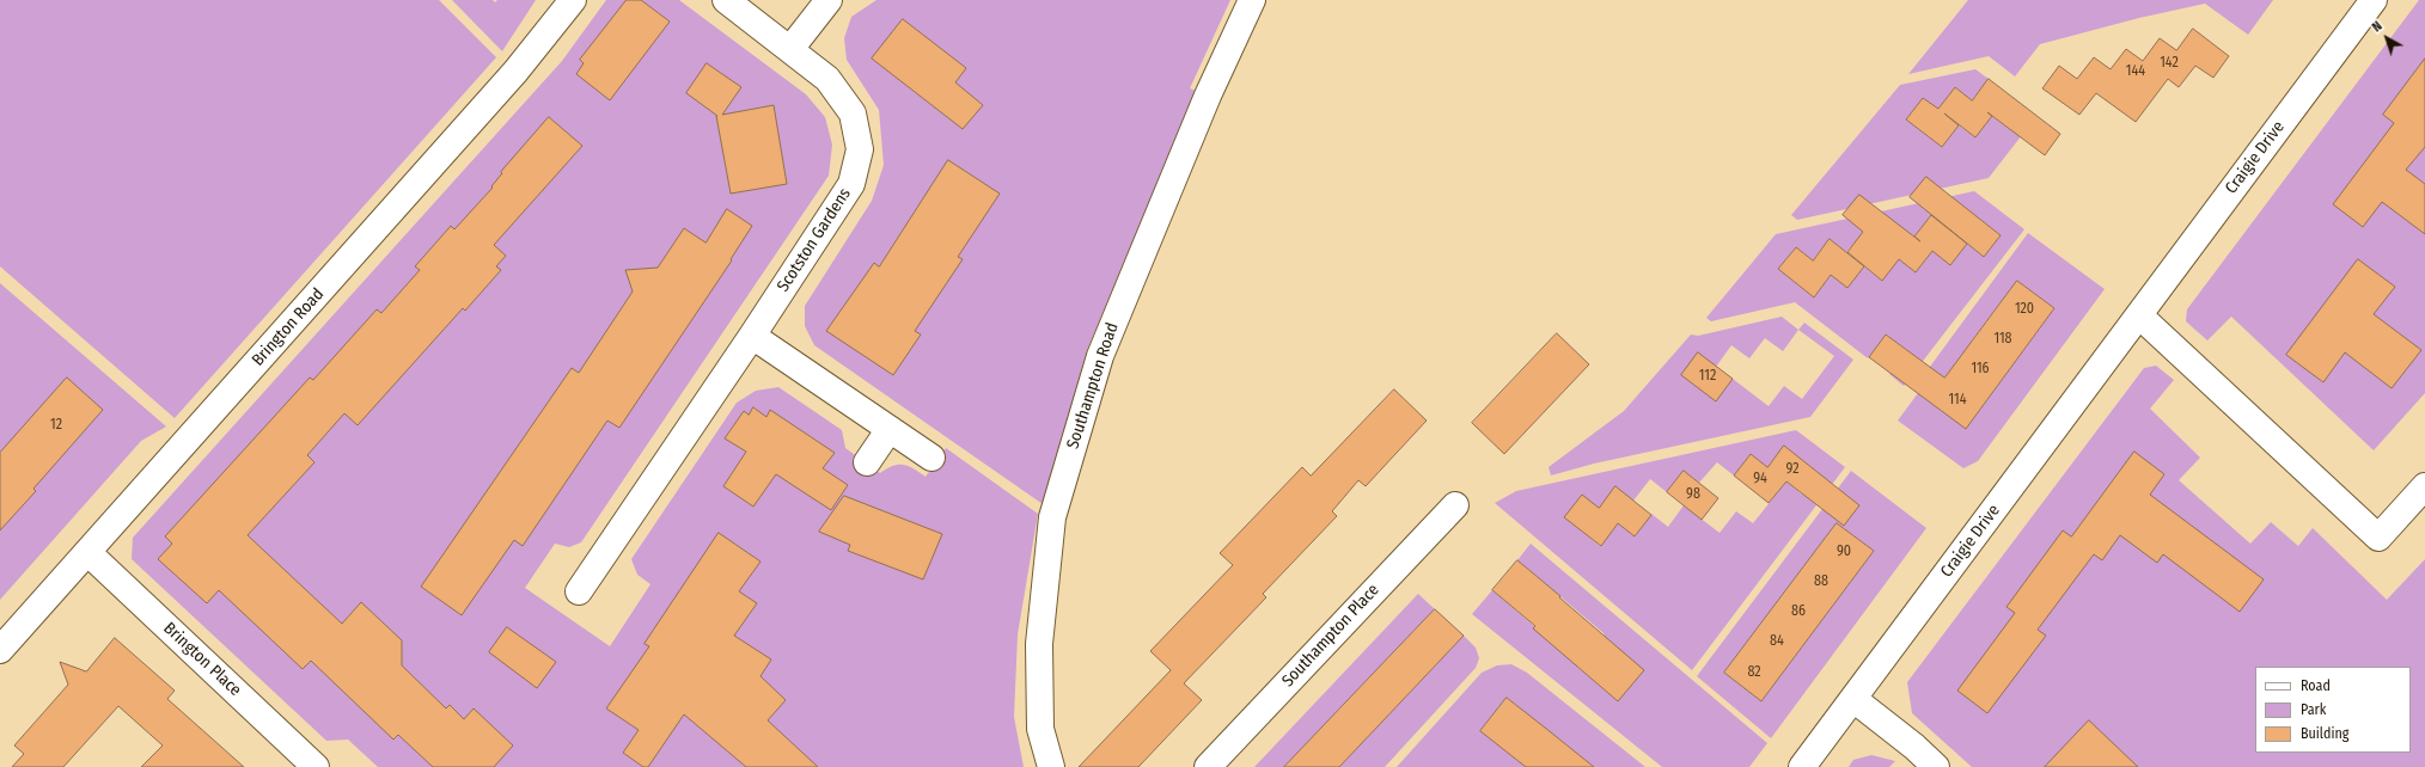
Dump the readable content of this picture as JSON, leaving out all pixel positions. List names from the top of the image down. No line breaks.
{"streets":{"street":["Craigie Drive","Scotston Gardens","Brington Road","Southampton Road","Southampton Place","Brington Place"]},"crossings":[["Brington Road","Brington Place"]],"house_numbers":["142","144","120","118","116","112","114","12","92","94","98","90","88","86","84","82"],"legend":["Road","Park","Building"],"north":"top left"}
